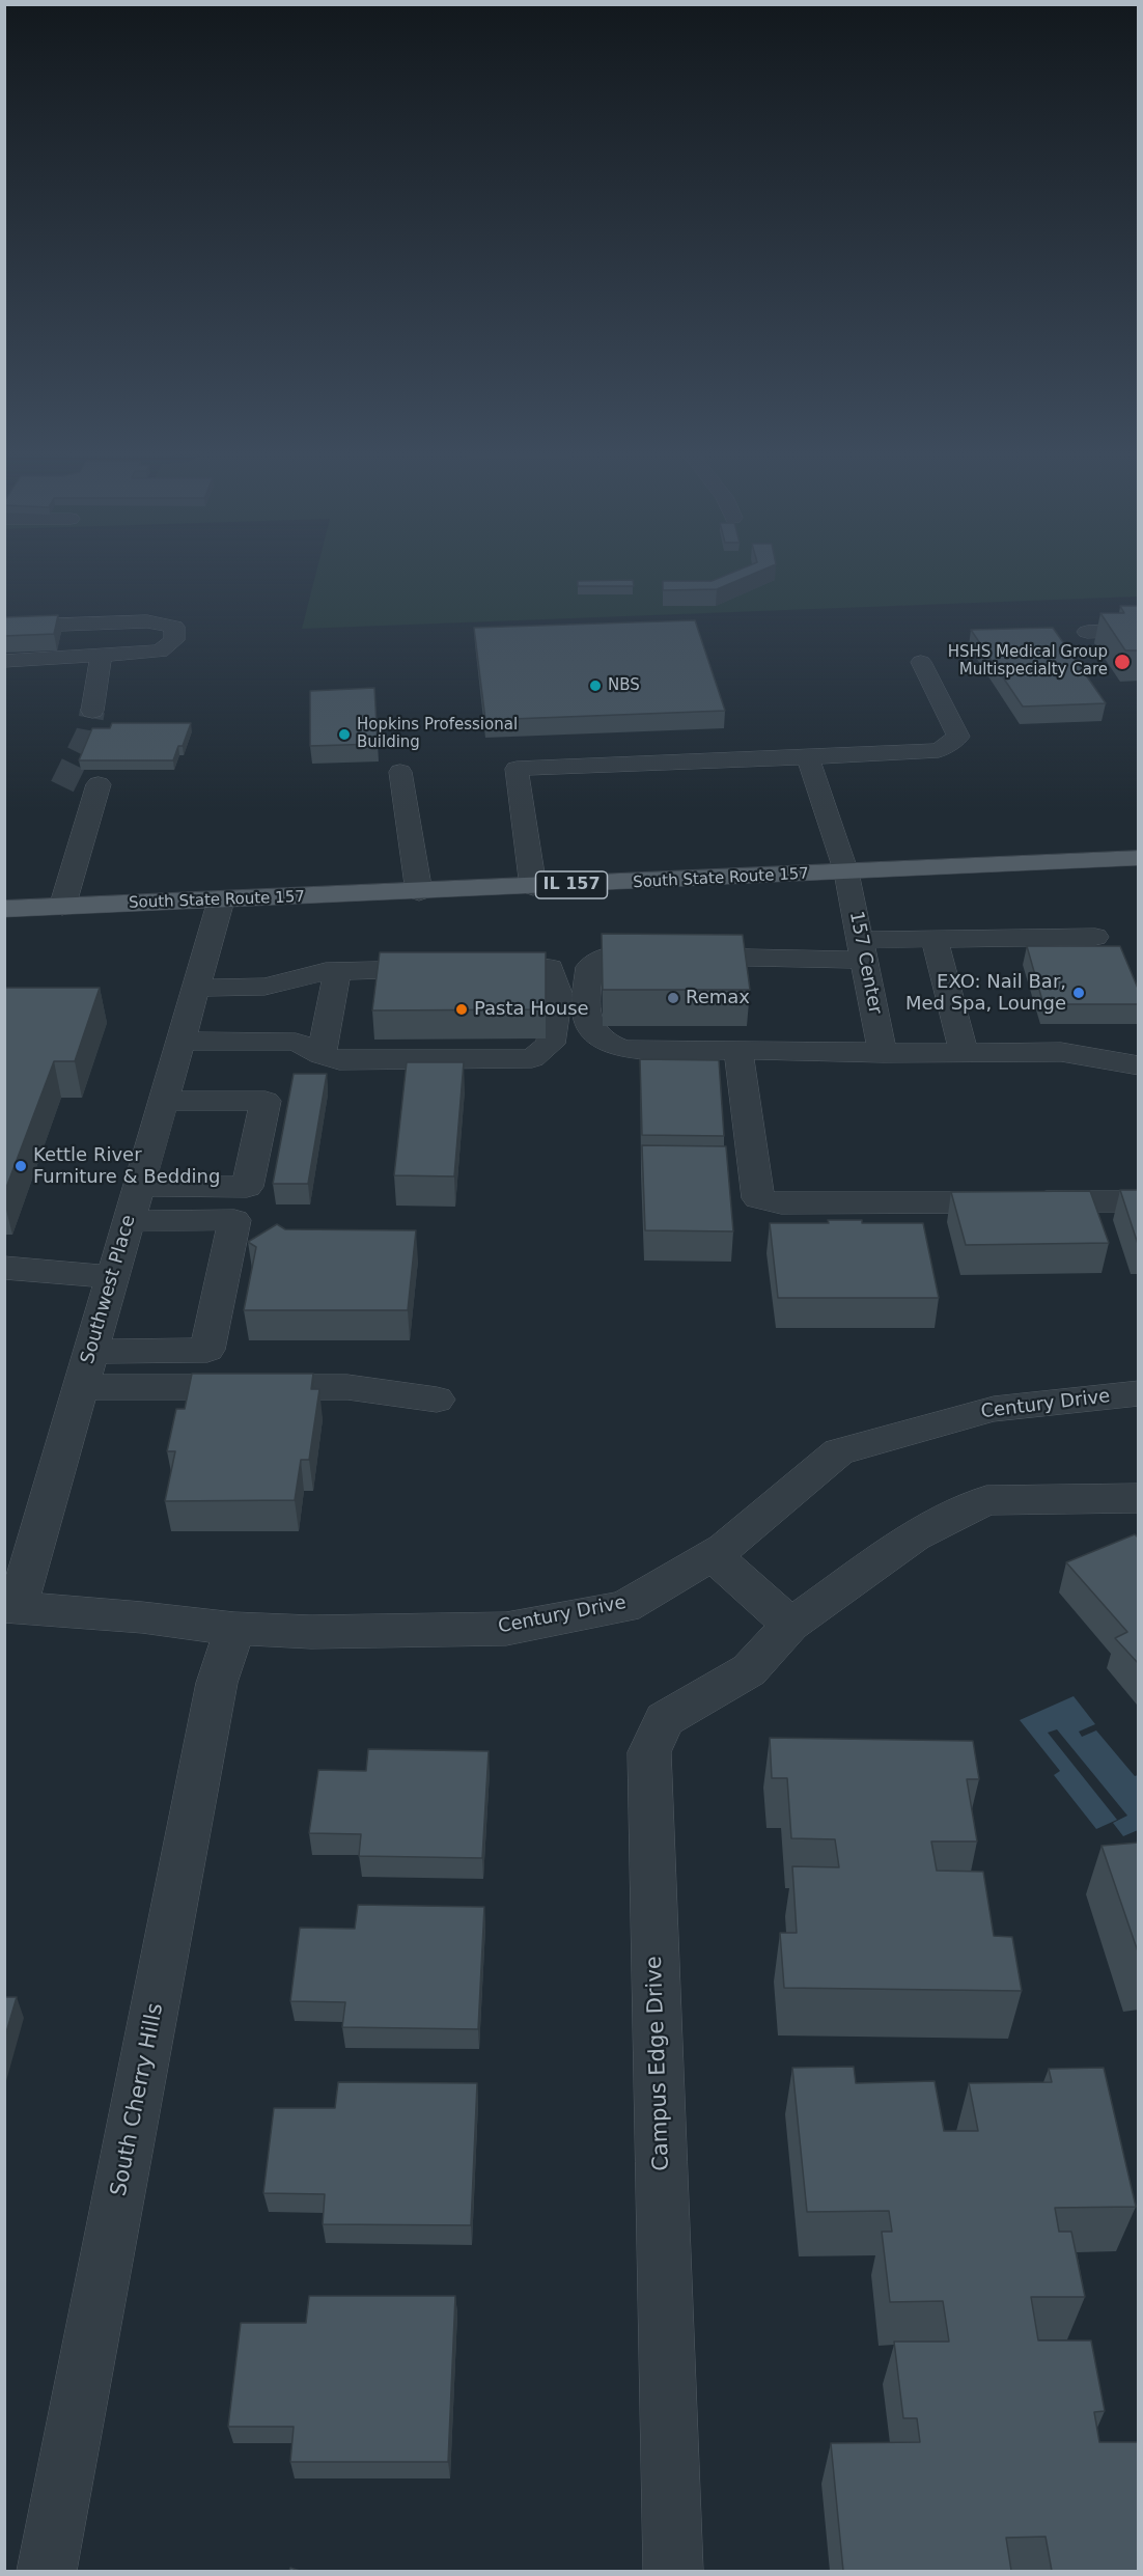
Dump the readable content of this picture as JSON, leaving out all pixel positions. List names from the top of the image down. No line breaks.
{"streets":{"main road":["South State Route 157","IL 157"],"street":["157 Center","Southwest Place","Century Drive","Campus Edge Drive","South Cherry Hills"]},"crossings":[["South State Route 157","157 Center"],["South State Route 157","Southwest Place"],["Southwest Place","Century Drive"],["Century Drive","South Cherry Hills"]],"places":["HSHS Medical Group Multispecialty Care","NBS","Hopkins Professional Building","EXO: Nail Bar, Med Spa, Lounge","Remax","Pasta House","Kettle River Furniture & Bedding"]}
